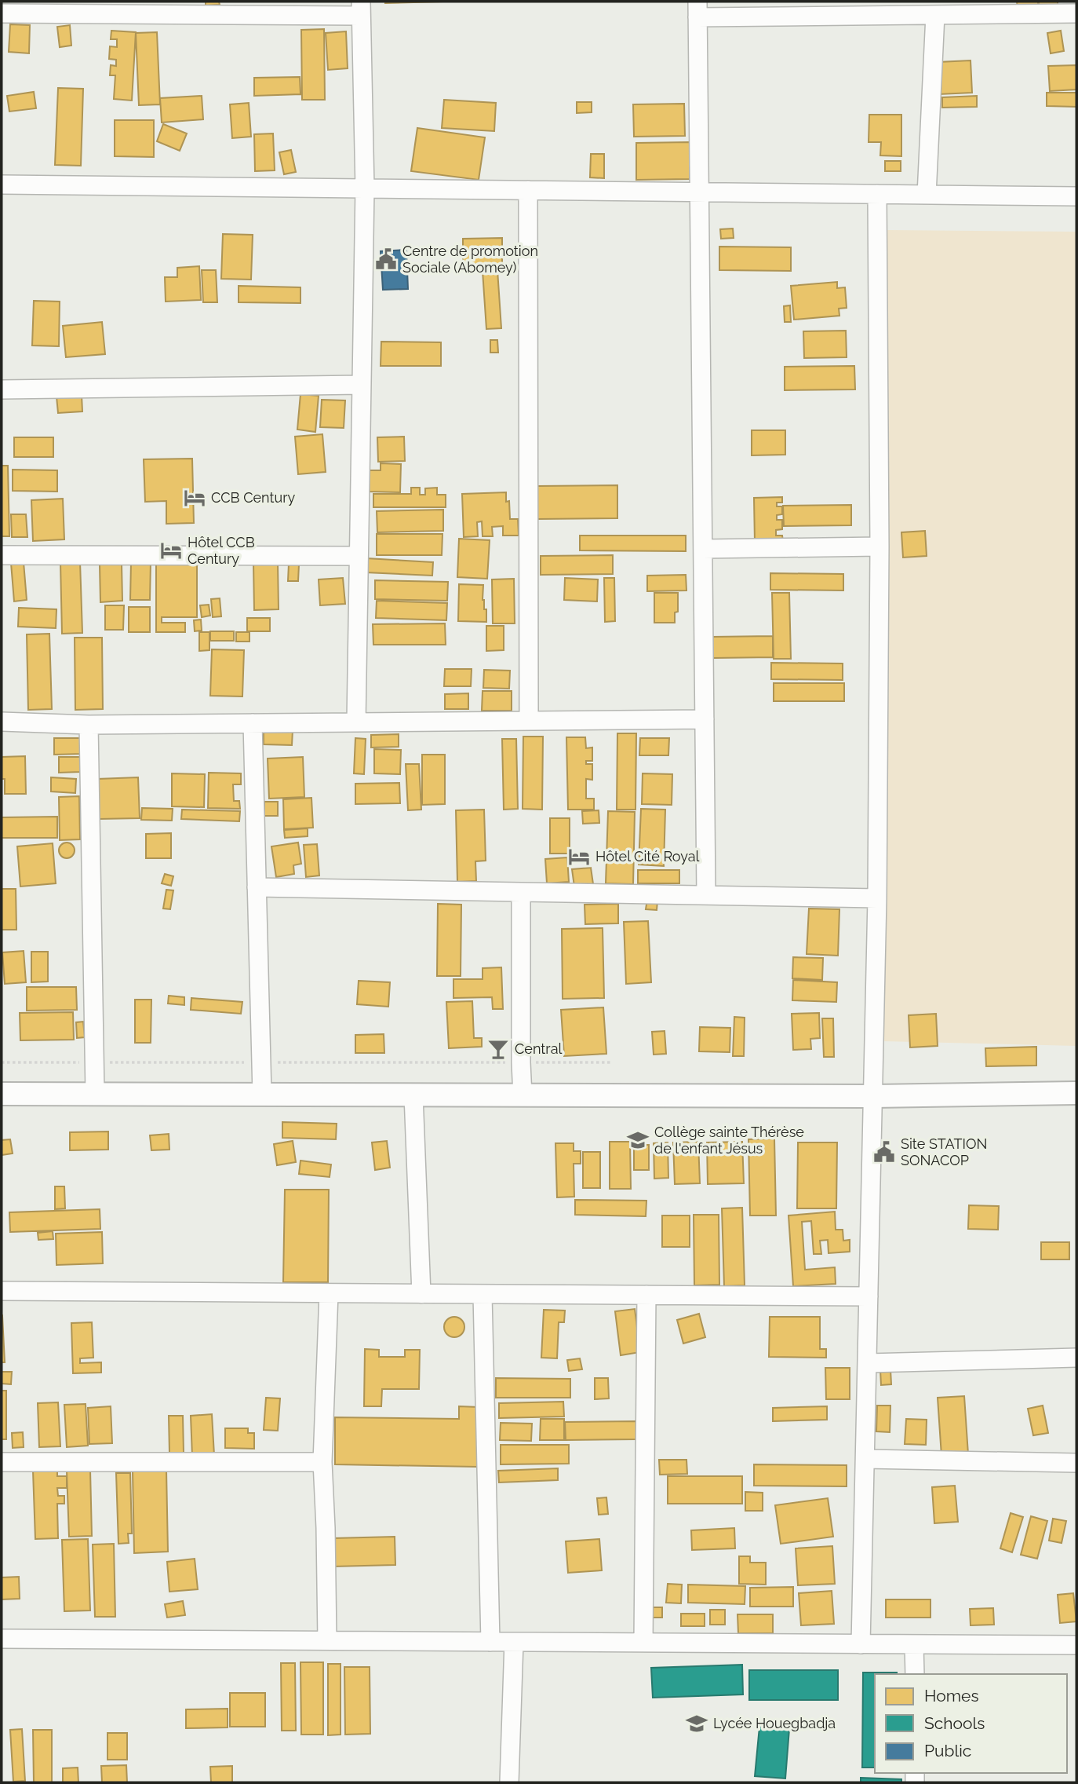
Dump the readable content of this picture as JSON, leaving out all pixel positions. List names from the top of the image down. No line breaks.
{"places":{"public building":["Centre de promotion Sociale (Abomey)","Site STATION SONACOP"],"hotel":["CCB Century","Hôtel CCB Century","Hôtel Cité Royal"],"bar":["Central"],"school or university":["Collège sainte Thérèse de l'enfant Jésus","Lycée Houegbadja"]},"legend":["Homes","Schools","Public"]}
